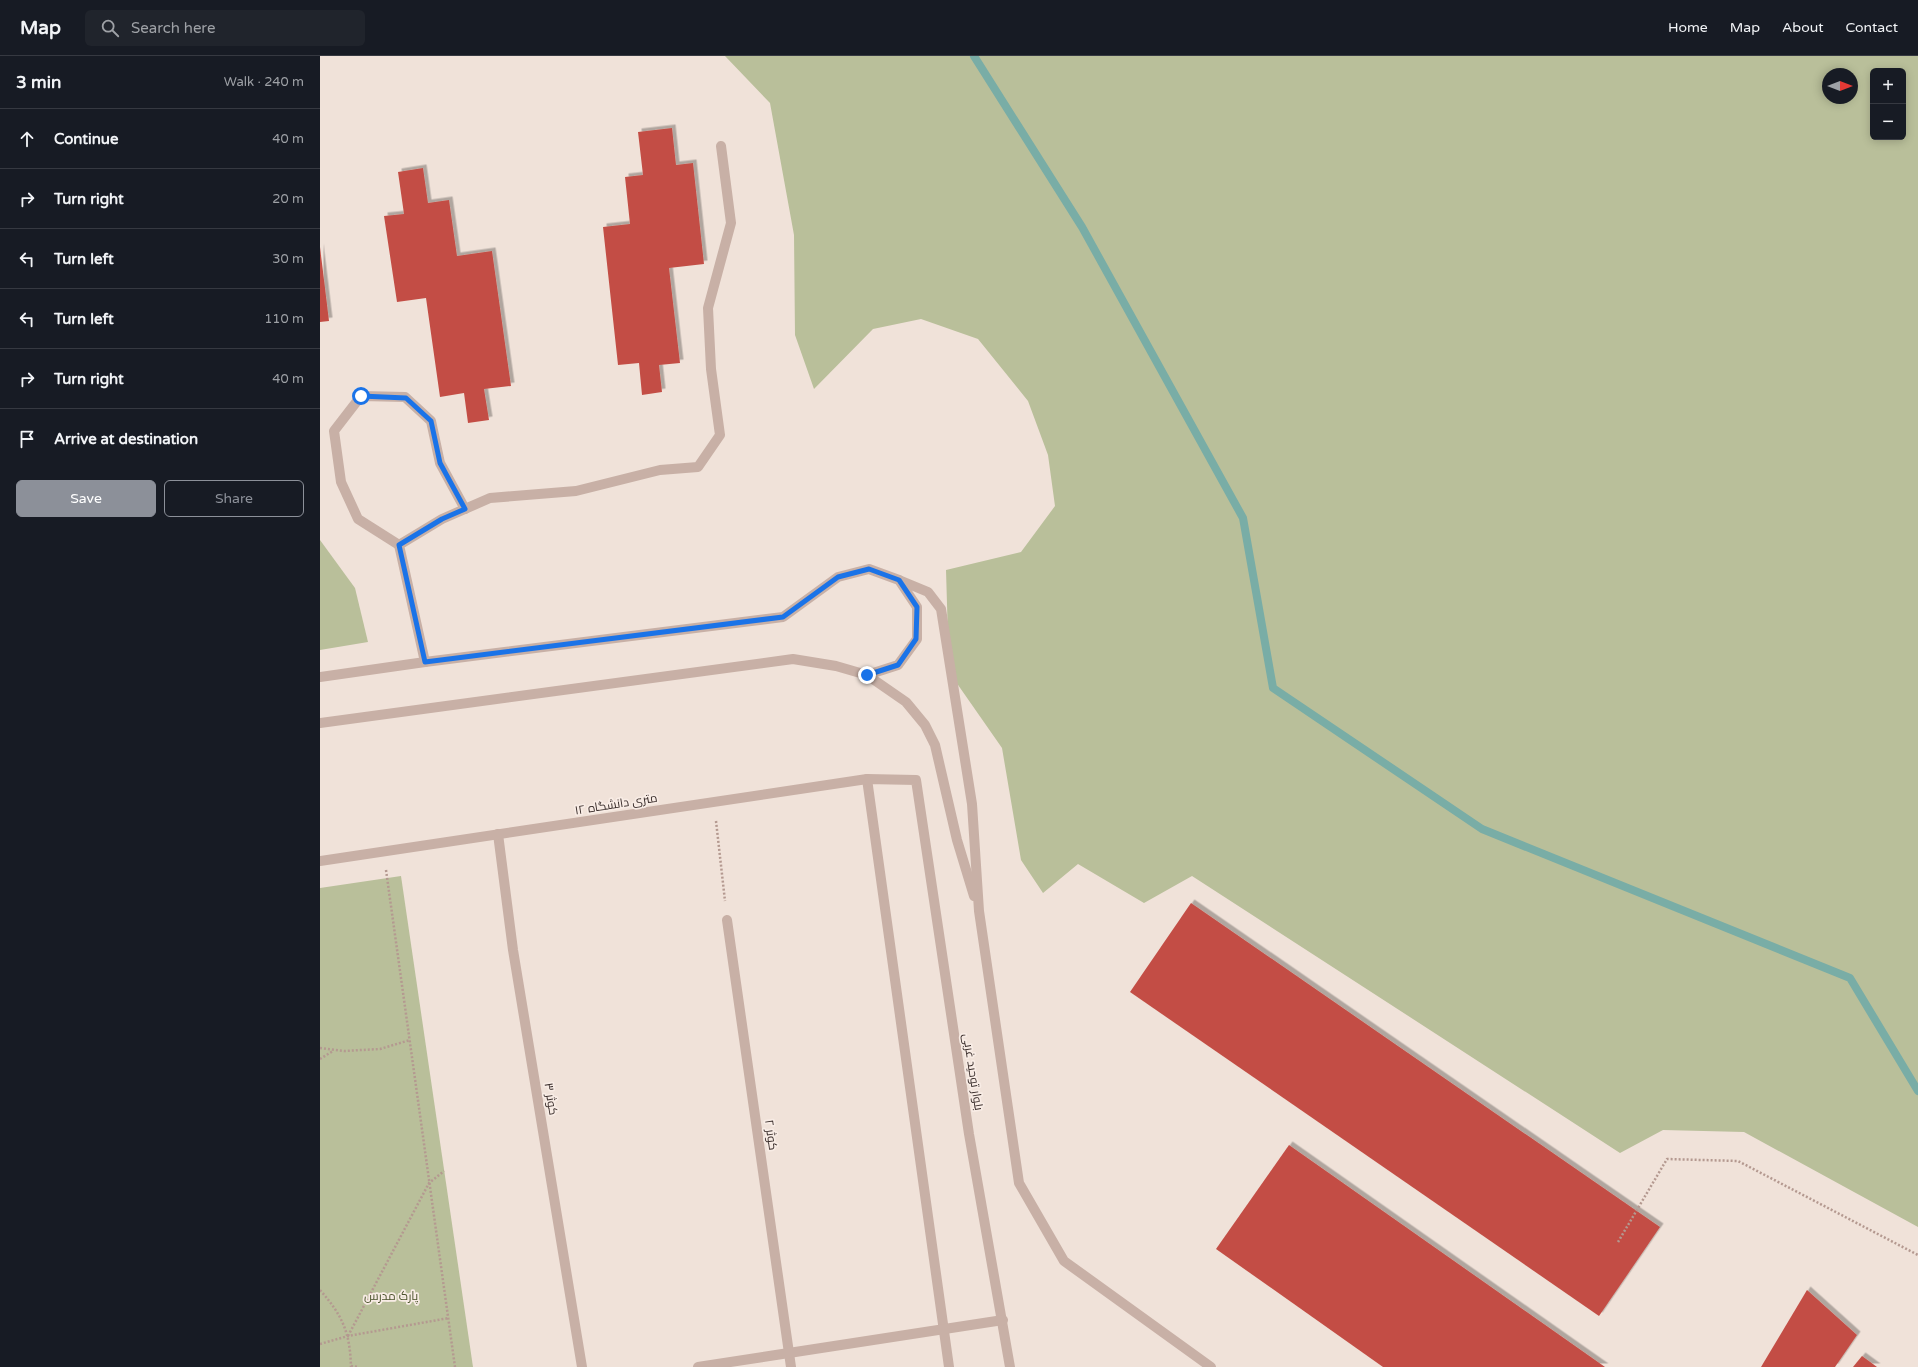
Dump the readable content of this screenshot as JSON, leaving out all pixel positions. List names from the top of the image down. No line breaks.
{"streets":{"street":["۱۲ متری دانشگاه","بلوار توحید غربی","کوثر ۳","کوثر ۲"]},"crossings":[["۱۲ متری دانشگاه","بلوار توحید غربی"],["۱۲ متری دانشگاه","کوثر ۳"]],"parks":["پارک مدرس"],"north":"right","page":{"header":"Map","search":"Search here","nav":["Home","Map","About","Contact"],"heading":["3 min","Walk · 240 m"],"map_buttons":["+","−"],"list":[["Continue","40 m"],["Turn right","20 m"],["Turn left","30 m"],["Turn left","110 m"],["Turn right","40 m"],"Arrive at destination"],"buttons":["Save","Share"]}}
